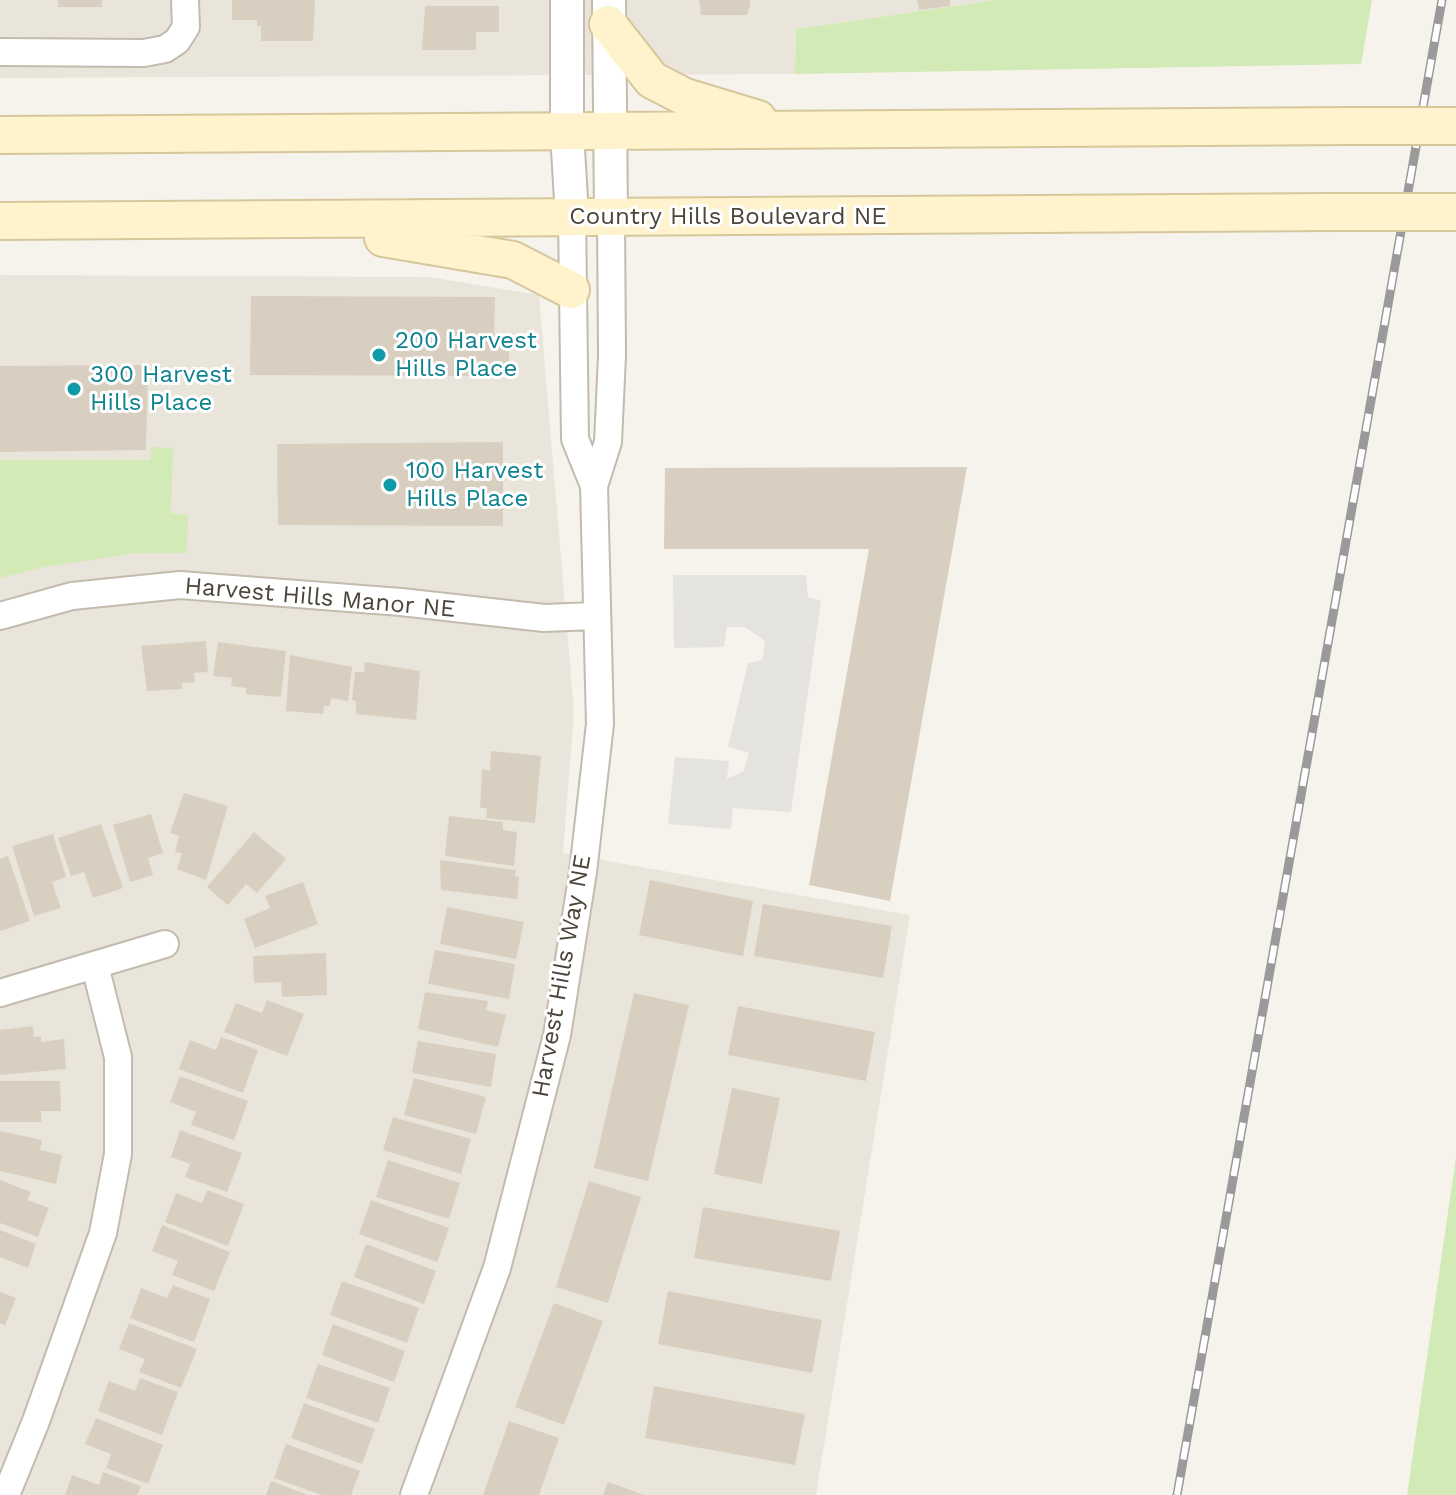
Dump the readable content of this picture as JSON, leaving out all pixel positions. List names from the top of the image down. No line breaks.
{"streets":{"main road":["Country Hills Boulevard NE"],"street":["Harvest Hills Manor NE","Harvest Hills Way NE"]},"crossings":[["Country Hills Boulevard NE","Harvest Hills Way NE"],["Harvest Hills Manor NE","Harvest Hills Way NE"]],"places":["200 Harvest Hills Place","300 Harvest Hills Place","100 Harvest Hills Place"]}
